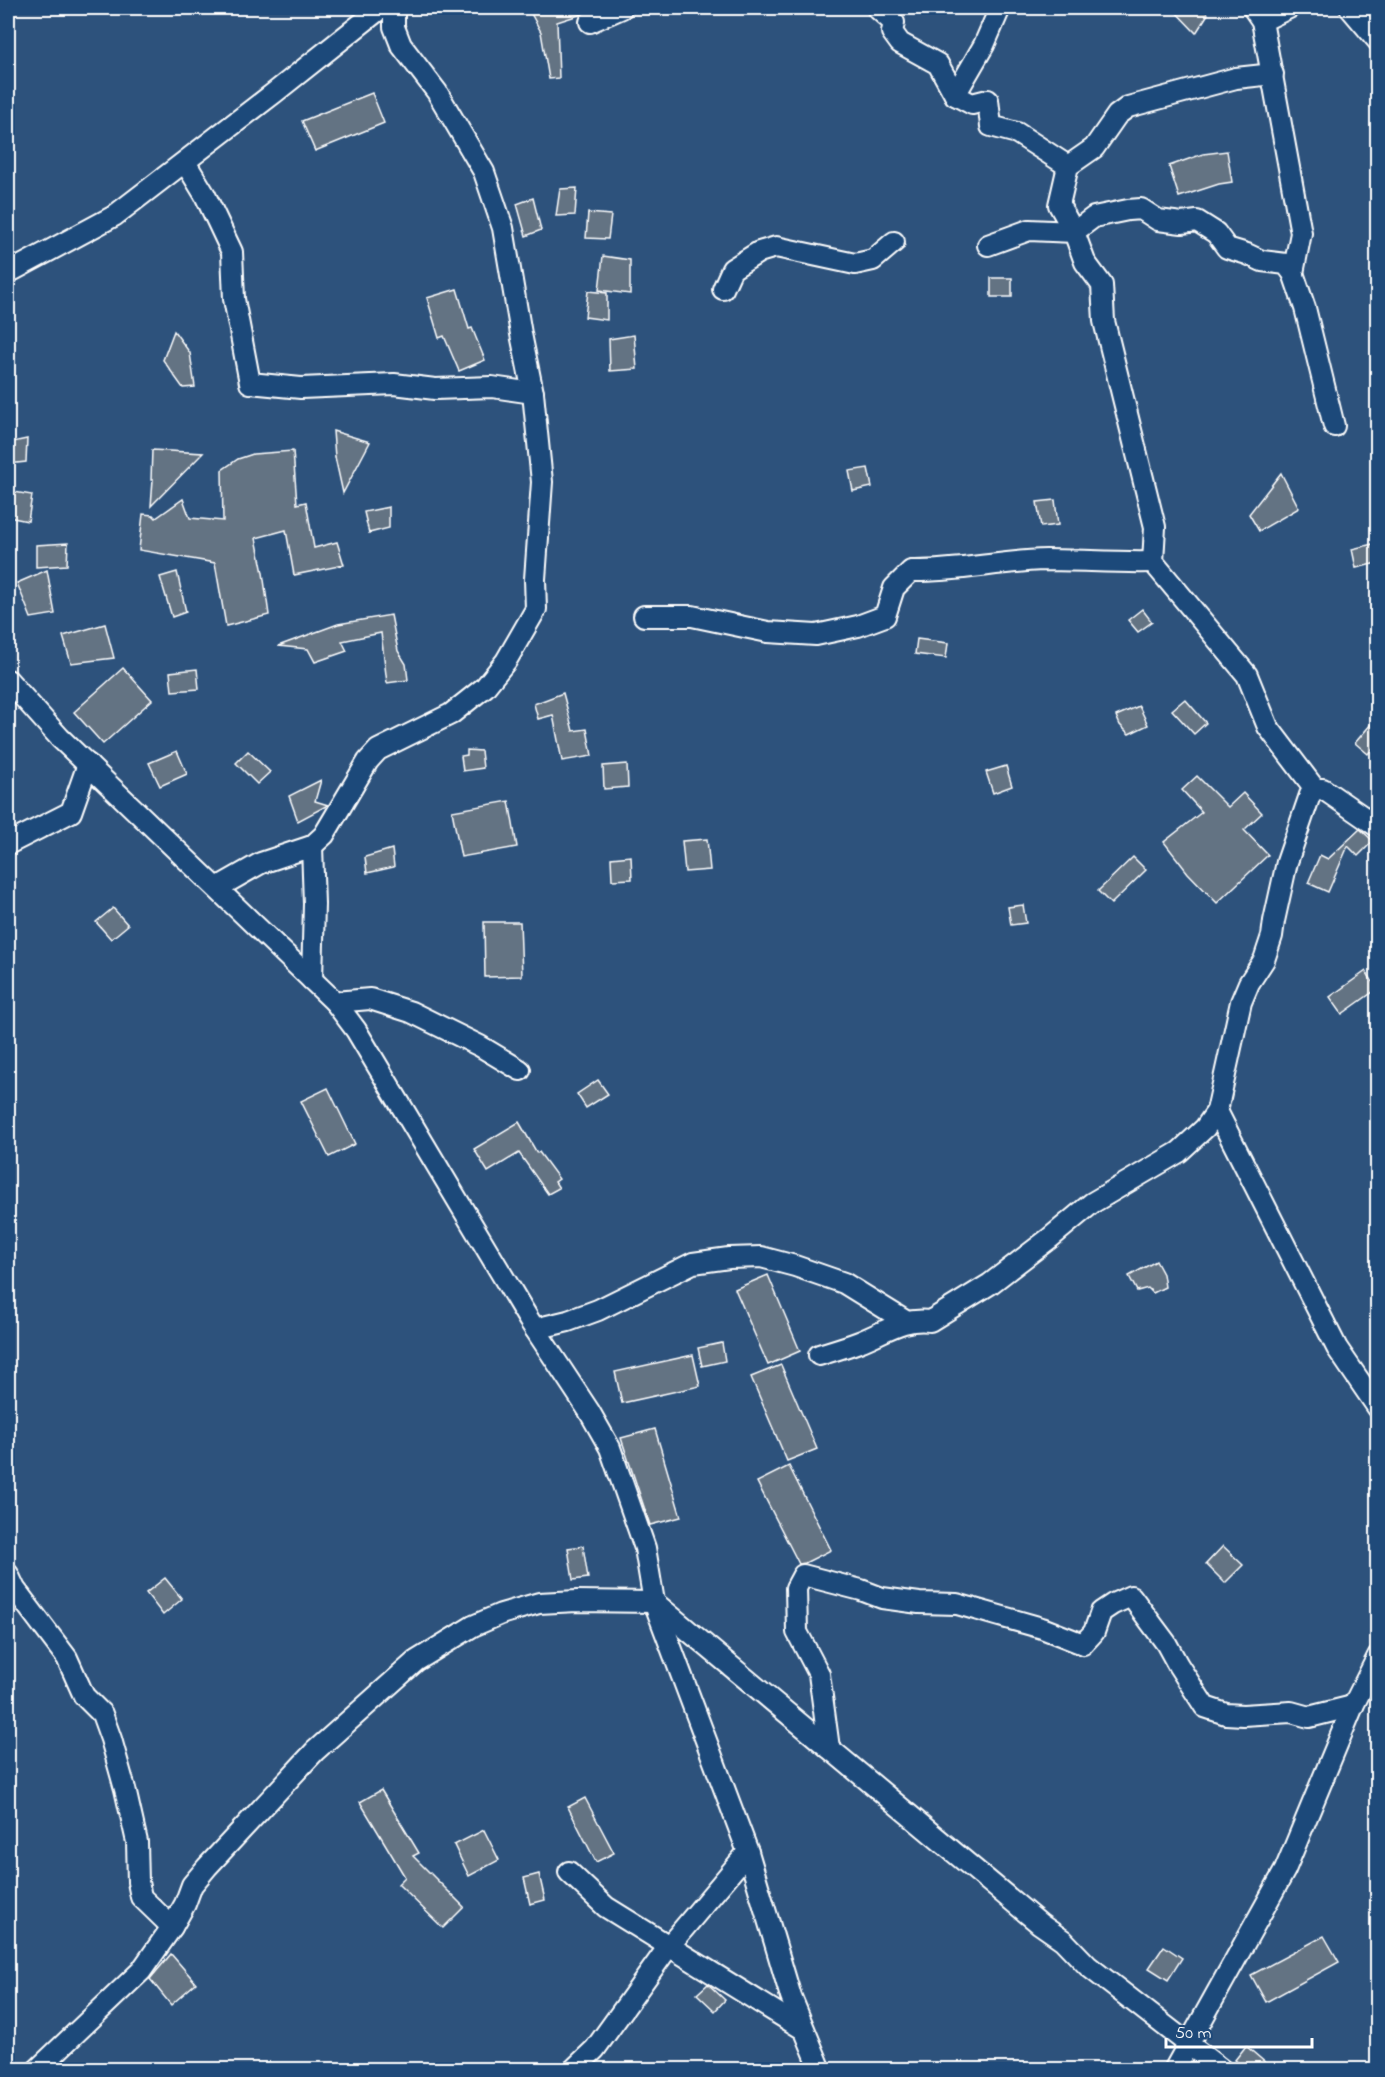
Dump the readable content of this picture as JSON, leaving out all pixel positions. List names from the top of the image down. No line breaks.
{"scale_bar":"50 m"}
